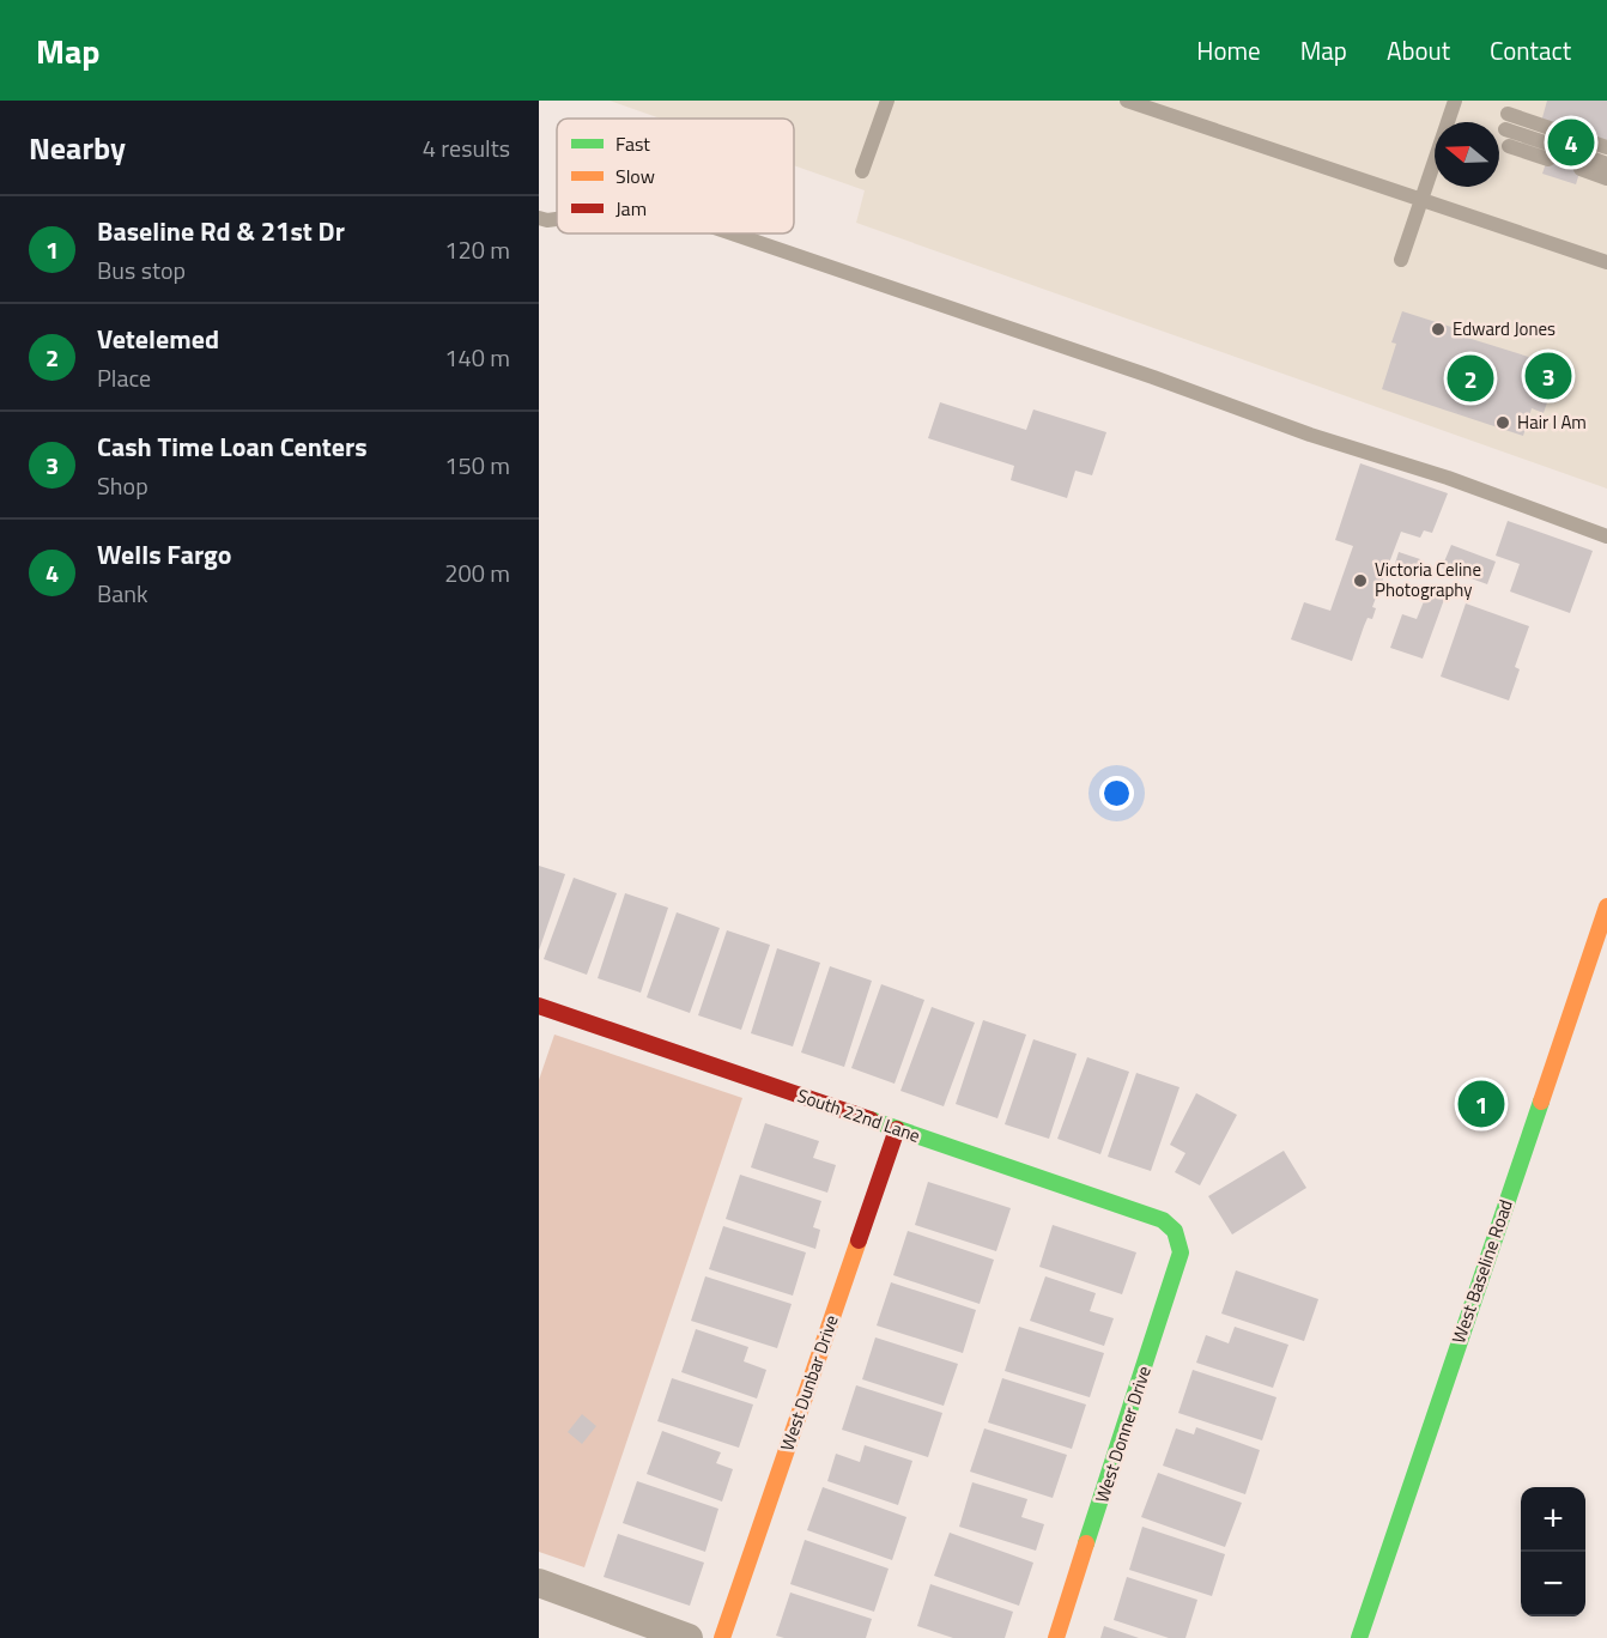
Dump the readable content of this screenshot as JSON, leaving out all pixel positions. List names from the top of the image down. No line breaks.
{"streets":{"street":["South 22nd Lane","West Baseline Road","West Dunbar Drive","West Donner Drive"]},"crossings":[["South 22nd Lane","West Dunbar Drive"],["South 22nd Lane","West Donner Drive"]],"places":["Edward Jones","Hair I Am","Victoria Celine Photography"],"legend":["Fast","Slow","Jam"],"north":"left","page":{"header":"Map","nav":["Home","Map","About","Contact"],"heading":["Nearby","4 results"],"pins":["4","3","2","1"],"list":[{"mark":"1","name":"Baseline Rd & 21st Dr","note":"Bus stop","value":"120 m"},{"mark":"2","name":"Vetelemed","note":"Place","value":"140 m"},{"mark":"3","name":"Cash Time Loan Centers","note":"Shop","value":"150 m"},{"mark":"4","name":"Wells Fargo","note":"Bank","value":"200 m"}],"map_buttons":["+","−"]}}
